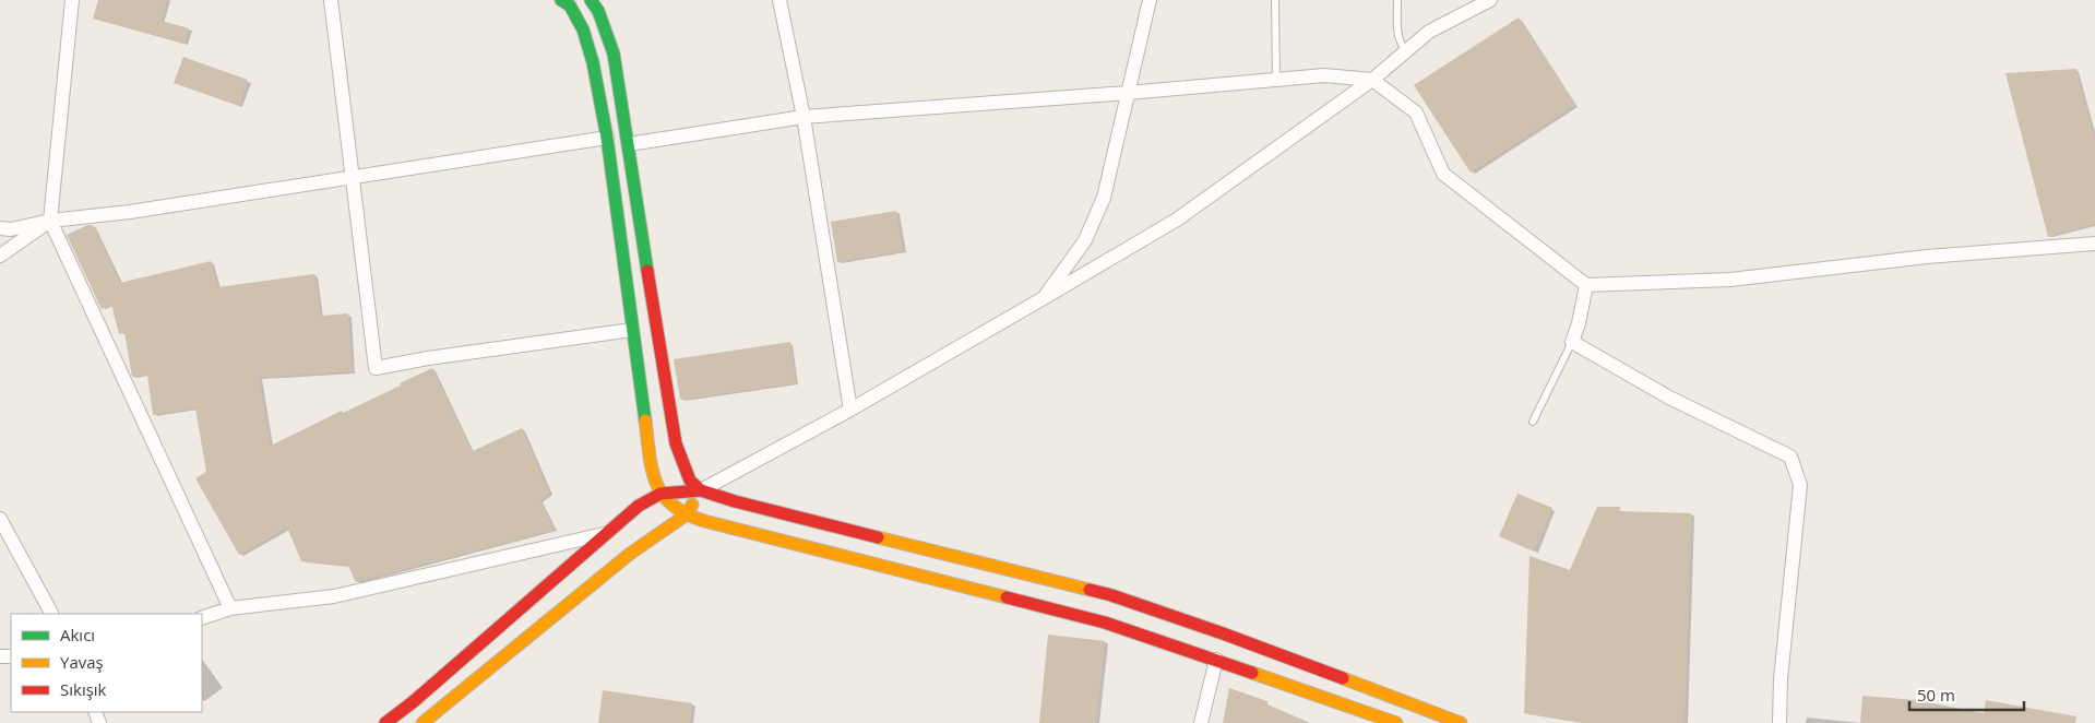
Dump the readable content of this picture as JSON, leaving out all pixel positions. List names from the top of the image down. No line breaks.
{"legend":["Akıcı","Yavaş","Sıkışık"],"scale_bar":"50 m"}
